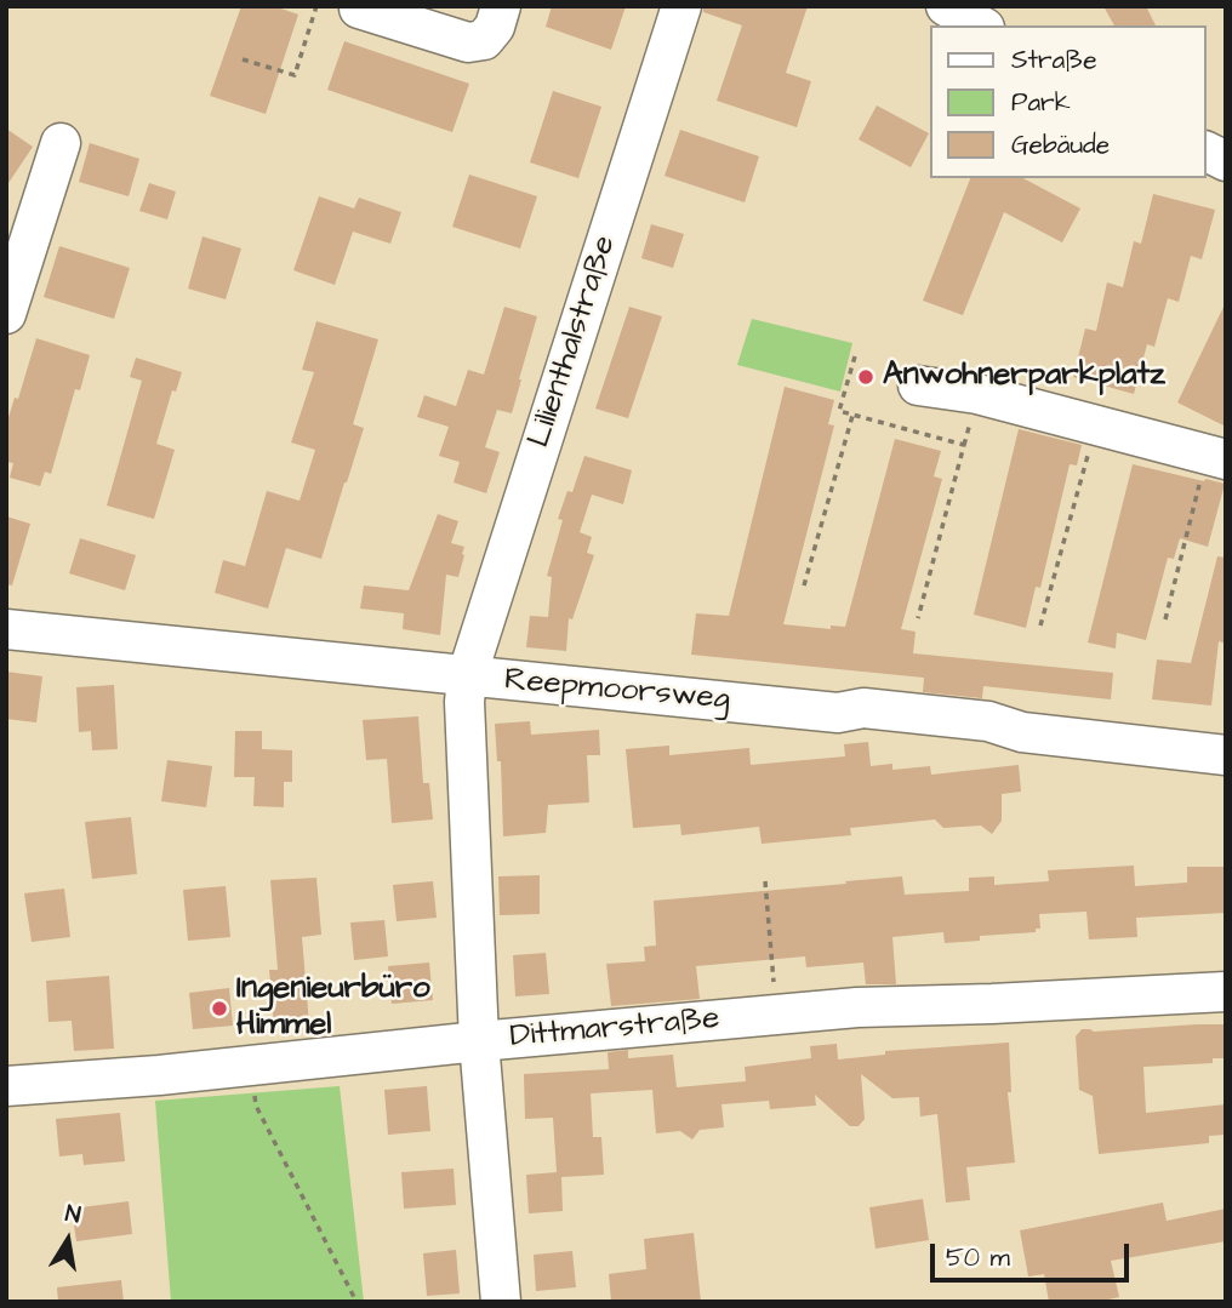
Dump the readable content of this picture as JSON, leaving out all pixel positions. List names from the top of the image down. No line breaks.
{"streets":{"street":["Lilienthalstraße","Reepmoorsweg","Dittmarstraße"]},"crossings":[["Lilienthalstraße","Reepmoorsweg"],["Lilienthalstraße","Dittmarstraße"]],"places":["Anwohnerparkplatz","Ingenieurbüro Himmel"],"legend":["Straße","Park","Gebäude"],"scale_bar":"50 m","north":"top"}
